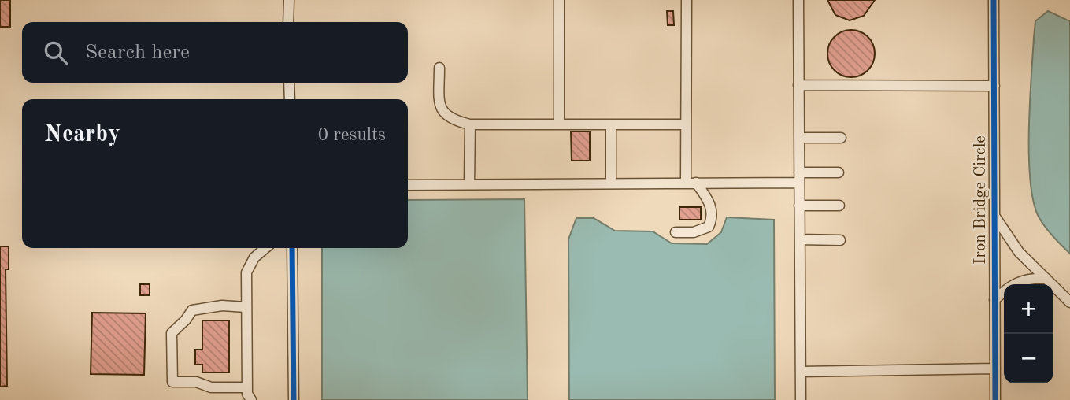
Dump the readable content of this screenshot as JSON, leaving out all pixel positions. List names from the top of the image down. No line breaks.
{"streets":{"street":["Iron Bridge Circle"]},"page":{"search":"Search here","heading":["Nearby","0 results"],"map_buttons":["+","−"]}}
